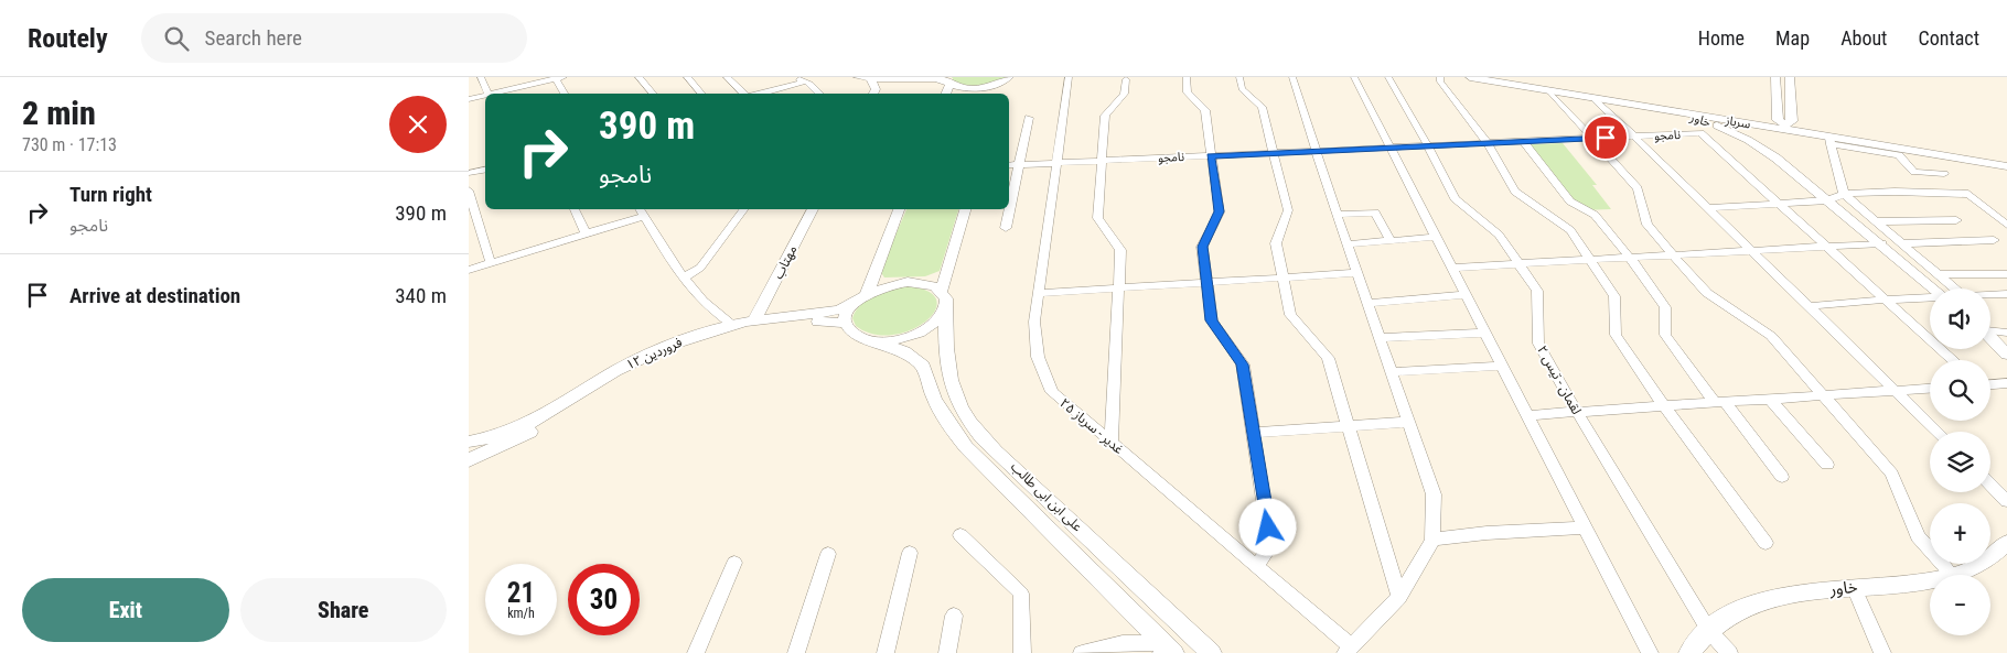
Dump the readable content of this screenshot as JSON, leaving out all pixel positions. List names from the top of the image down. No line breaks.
{"streets":{"street":["خاور","سرباز","نامجو","مهتاب","۱۲ فروردین","لقمان - تیس ۲","غدیر - سرباز ۲۵","علی ابن ابی طالب"]},"crossings":[["خاور","سرباز"],["خاور","لقمان - تیس ۲"],["نامجو","لقمان - تیس ۲"],["نامجو","غدیر - سرباز ۲۵"],["مهتاب","۱۲ فروردین"],["۱۲ فروردین","علی ابن ابی طالب"]],"page":{"header":"Routely","search":"Search here","nav":["Home","Map","About","Contact"],"heading":["2 min","730 m · 17:13"],"turn":["390 m","نامجو"],"list":[{"name":"Turn right","note":"نامجو","value":"390 m"},{"name":"Arrive at destination","value":"340 m"}],"map_buttons":["+","−"],"speed":"21 km/h","limit":"30","buttons":["Exit","Share"]}}
